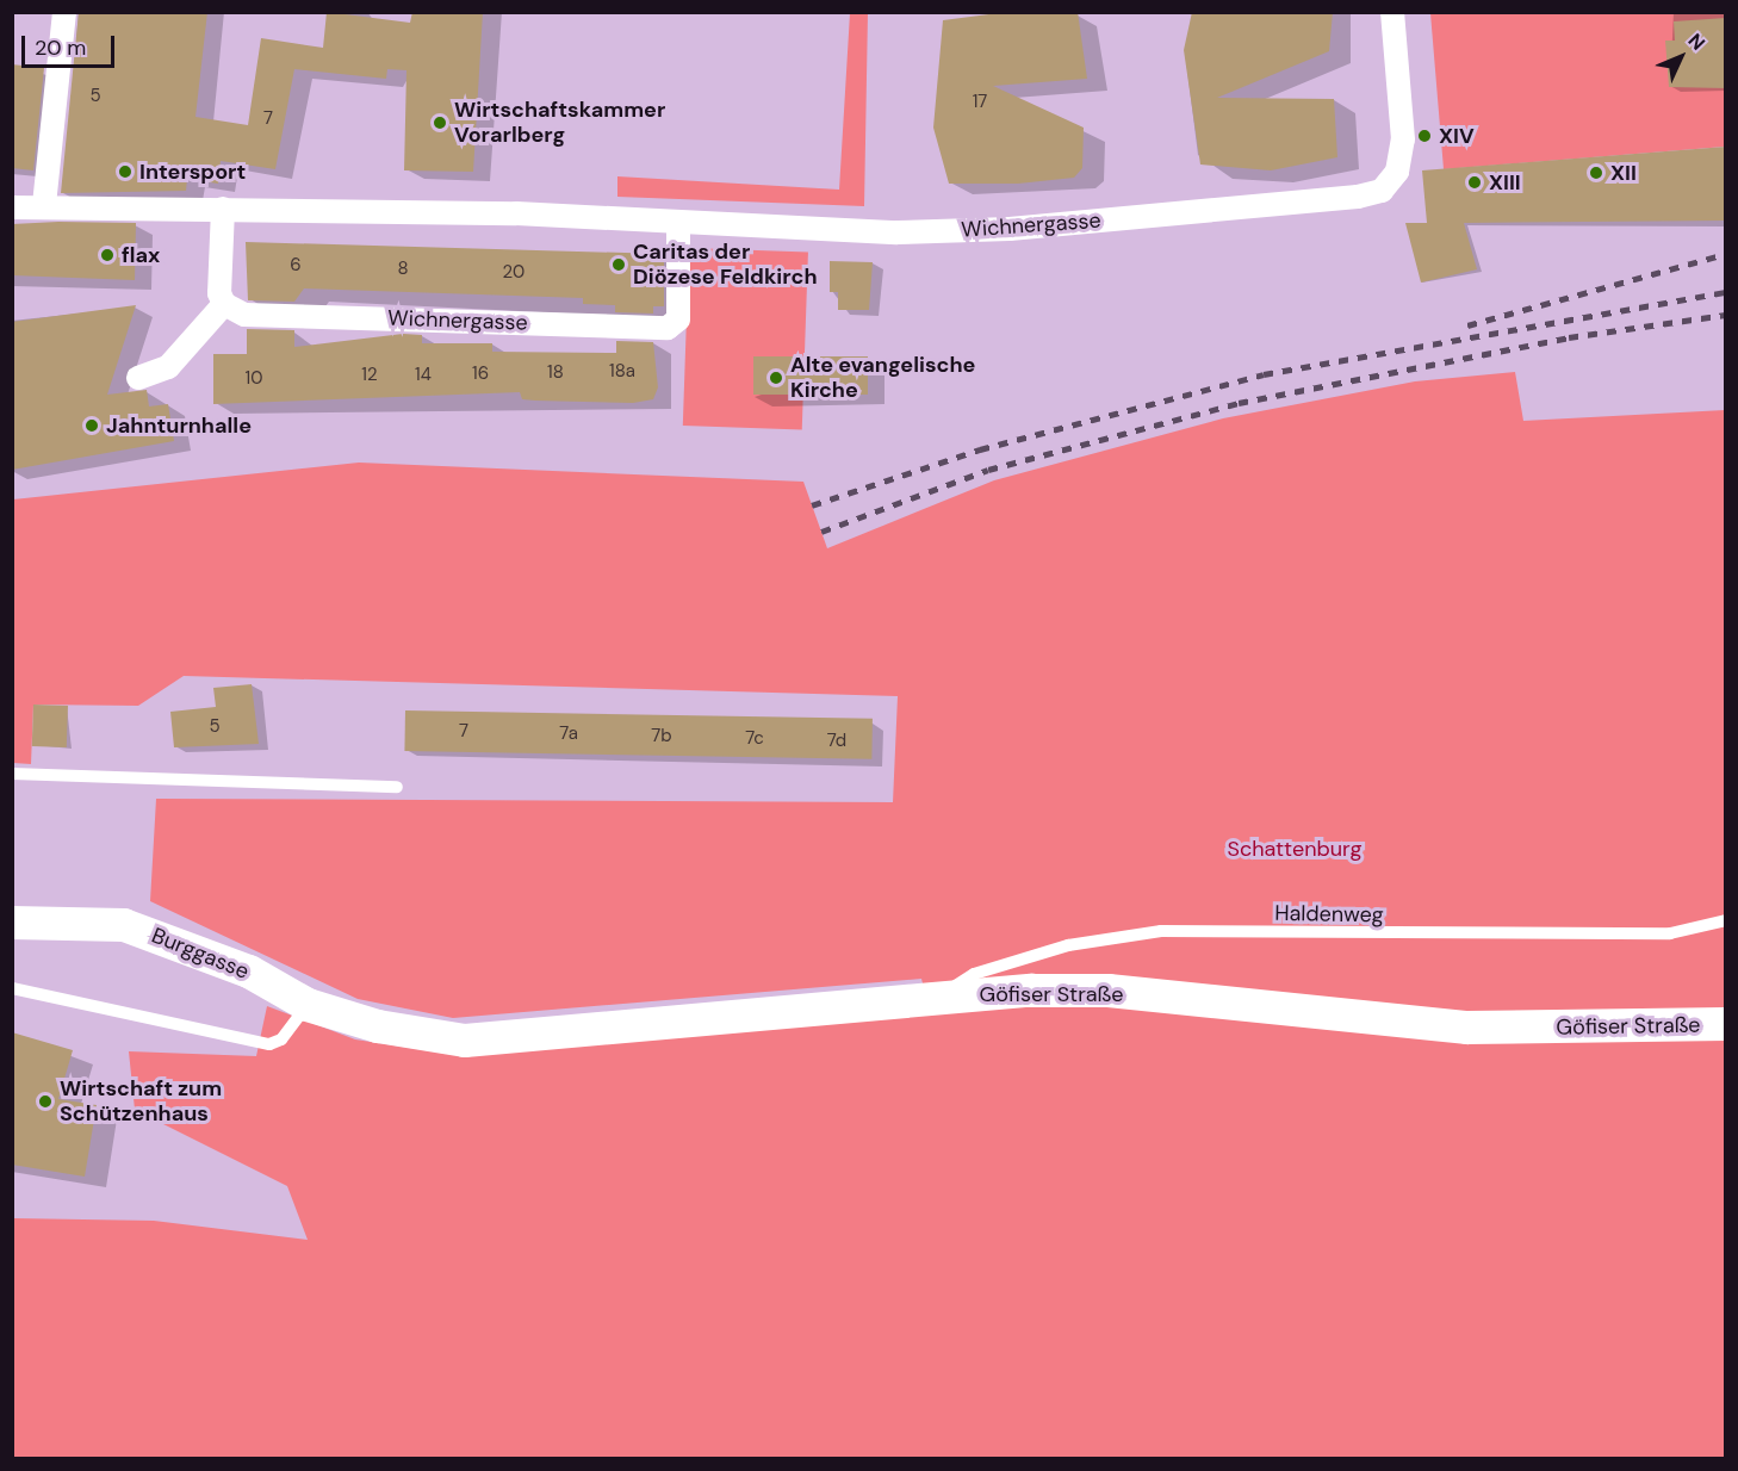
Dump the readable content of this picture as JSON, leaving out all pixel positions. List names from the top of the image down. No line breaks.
{"streets":{"main road":["Burggasse","Göfiser Straße"],"street":["Wichnergasse"],"lane":["Haldenweg"]},"crossings":[["Haldenweg","Göfiser Straße"],["Burggasse","Göfiser Straße"]],"parks":["Schattenburg"],"places":["Wirtschaftskammer Vorarlberg","XIV","Intersport","XII","XIII","flax","Caritas der Diözese Feldkirch","Alte evangelische Kirche","Jahnturnhalle","Wirtschaft zum Schützenhaus"],"house_numbers":["5","17","7","6","8","20","18a","18","16","12","14","10","5","7","7a","7b","7c","7d"],"scale_bar":"20 m","north":"top right"}
